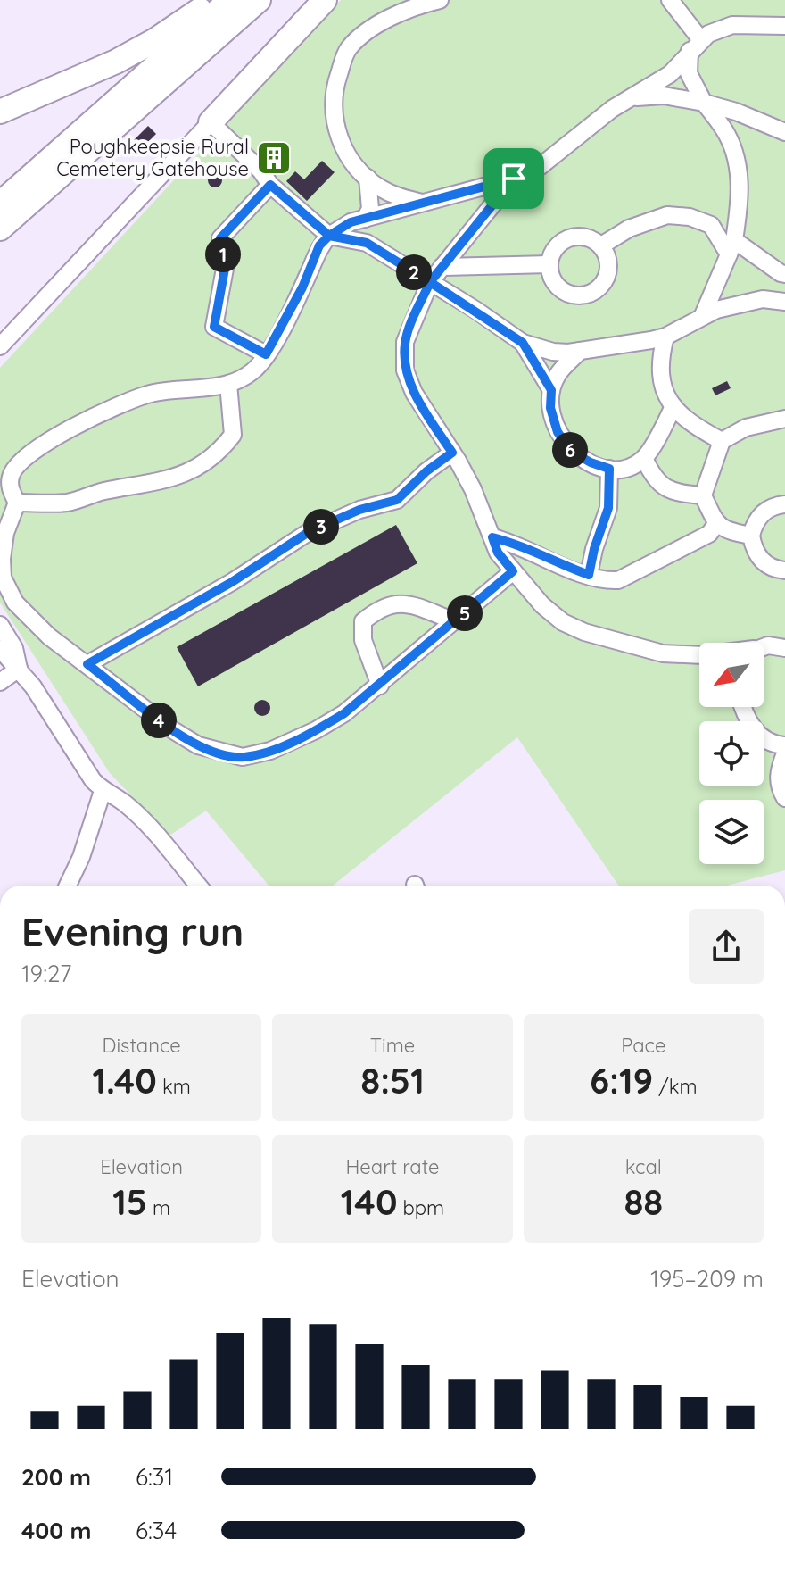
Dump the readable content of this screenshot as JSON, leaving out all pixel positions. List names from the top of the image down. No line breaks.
{"places":{"building":["Poughkeepsie Rural Cemetery Gatehouse"]},"north":"bottom left","page":{"pins":["1","2","6","3","5","4"],"heading":["Evening run","19:27"],"stats":[["Distance","1.40 km"],["Time","8:51"],["Pace","6:19 /km"],["Elevation","15 m"],["Heart rate","140 bpm"],["kcal","88"]],"chart":["Elevation","195–209 m"],"list":[{"name":"200 m","note":"6:31"},{"name":"400 m","note":"6:34"}]}}
